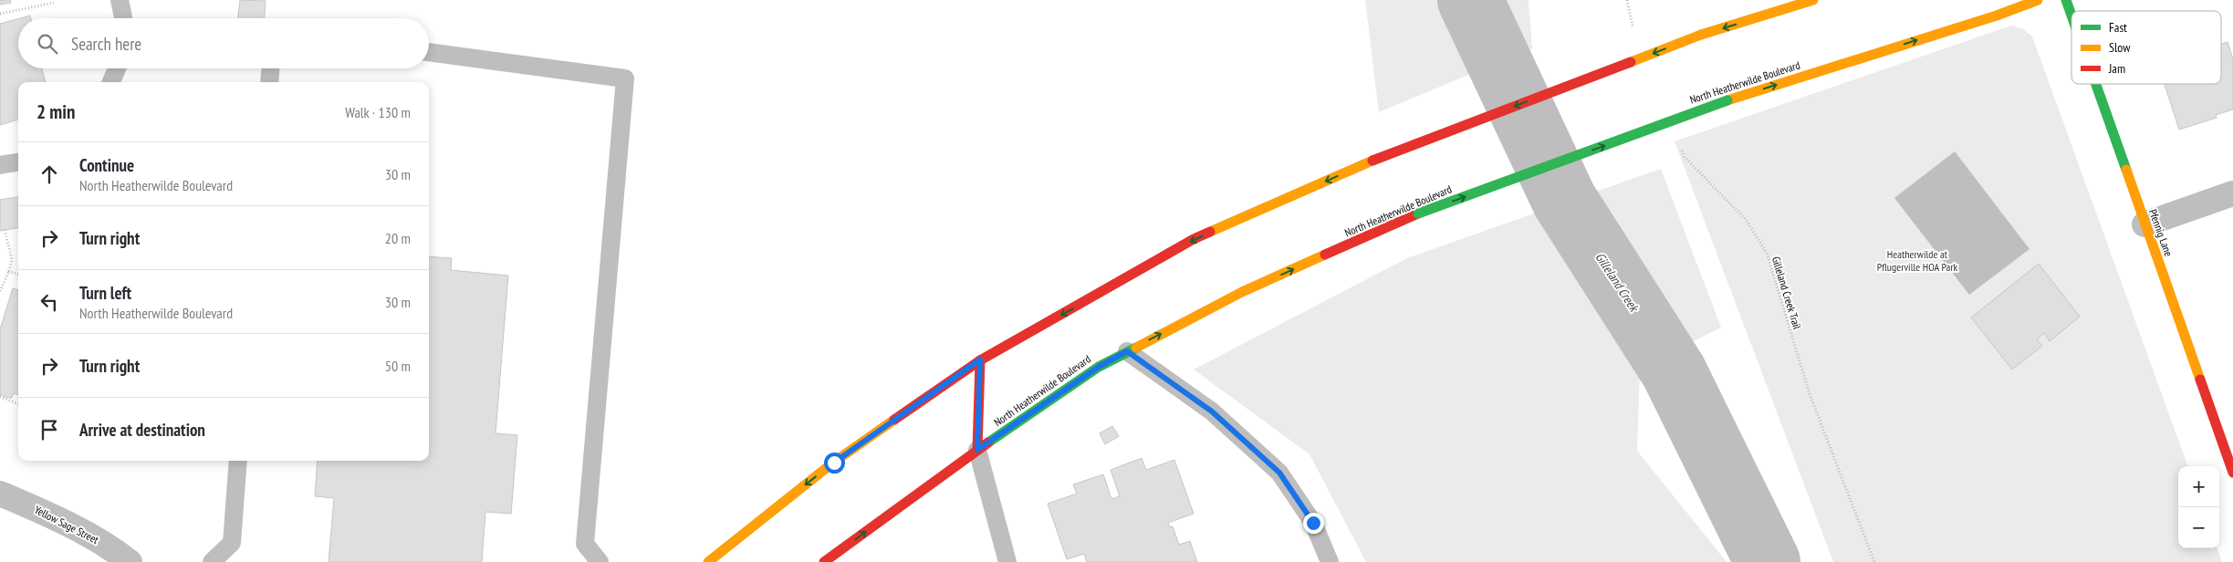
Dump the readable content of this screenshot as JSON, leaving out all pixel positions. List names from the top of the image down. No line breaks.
{"streets":{"main road":["North Heatherwilde Boulevard","Pfennig Lane"],"street":["Yellow Sage Street"],"path":["Gilleland Creek Trail"]},"water":["Gilleland Creek"],"parks":["Heatherwilde at Pflugerville HOA Park"],"legend":["Fast","Slow","Jam"],"page":{"search":"Search here","heading":["2 min","Walk · 130 m"],"list":[["Continue","North Heatherwilde Boulevard","30 m"],["Turn right","20 m"],["Turn left","North Heatherwilde Boulevard","30 m"],["Turn right","50 m"],"Arrive at destination"],"map_buttons":["+","−"]}}
